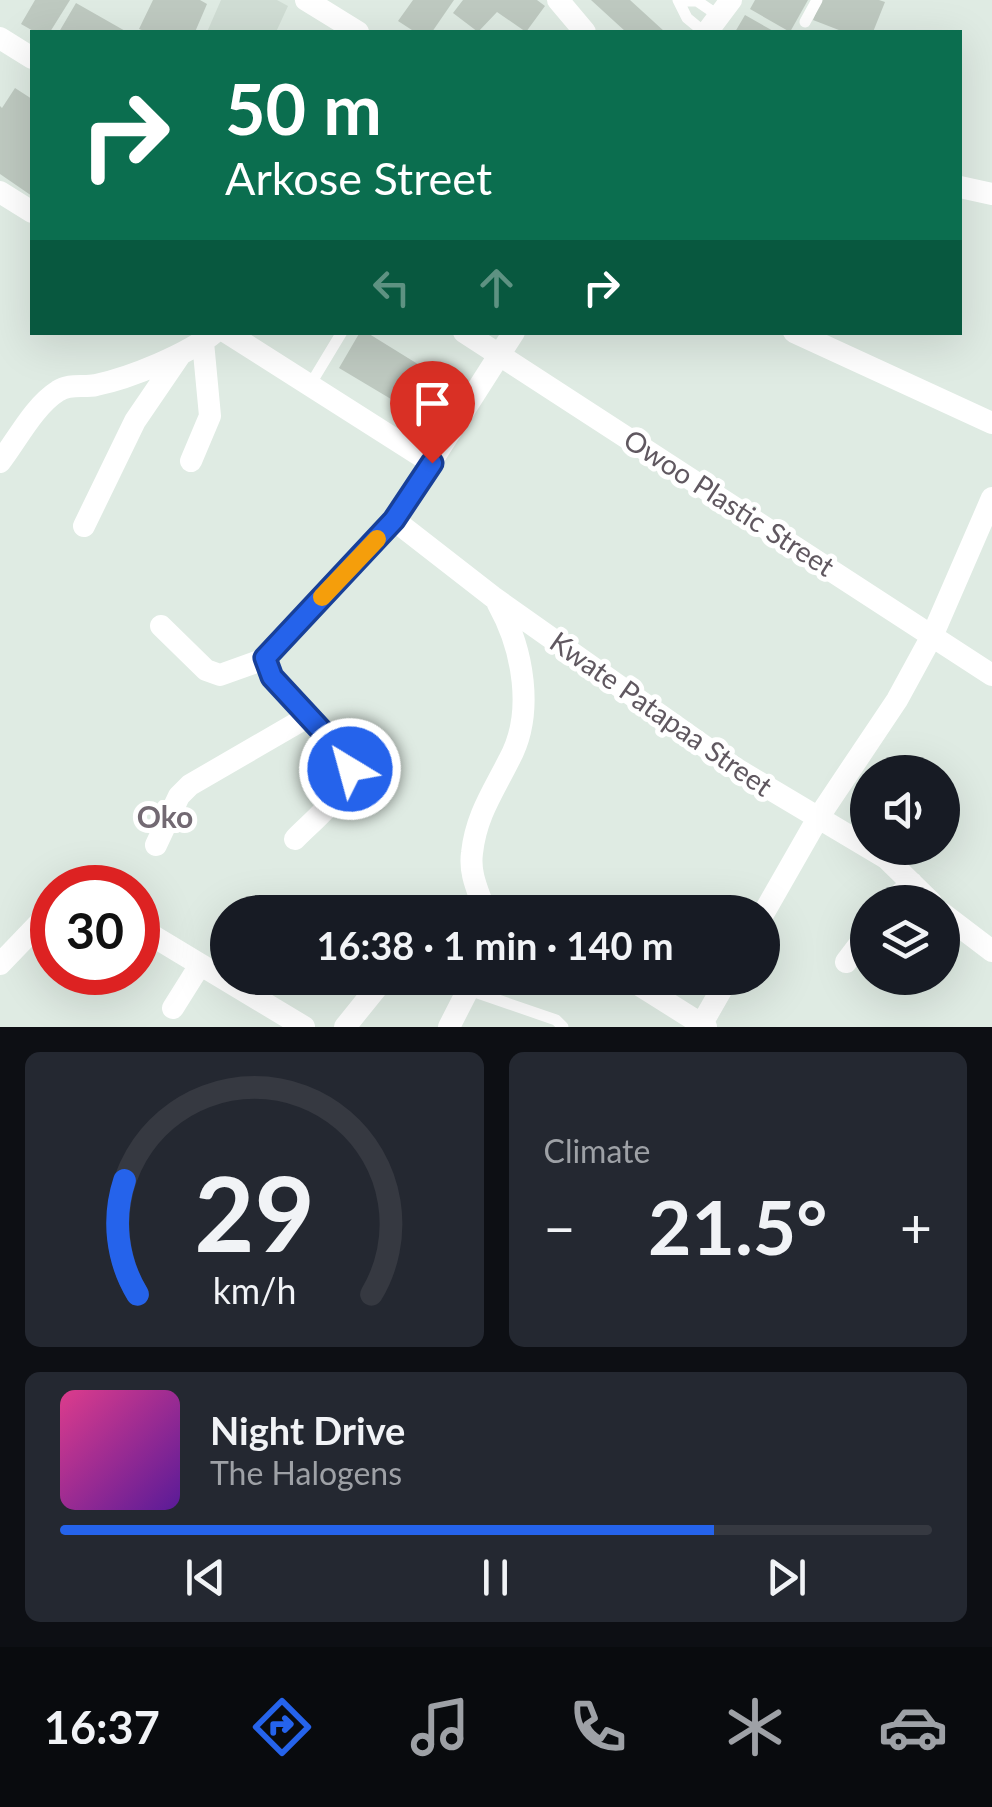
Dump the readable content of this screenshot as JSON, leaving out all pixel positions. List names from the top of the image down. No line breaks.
{"streets":{"street":["Owoo Plastic Street","Kwate Patapaa Street"]},"districts":["Oko"],"page":{"turn":["50 m","Arkose Street"],"limit":"30","trip":"16:38 · 1 min · 140 m","tile":"Climate","heat":["−","21.5°","+"],"song":["Night Drive","The Halogens"],"tabs":"16:37","gauge":["29","km/h"]}}
